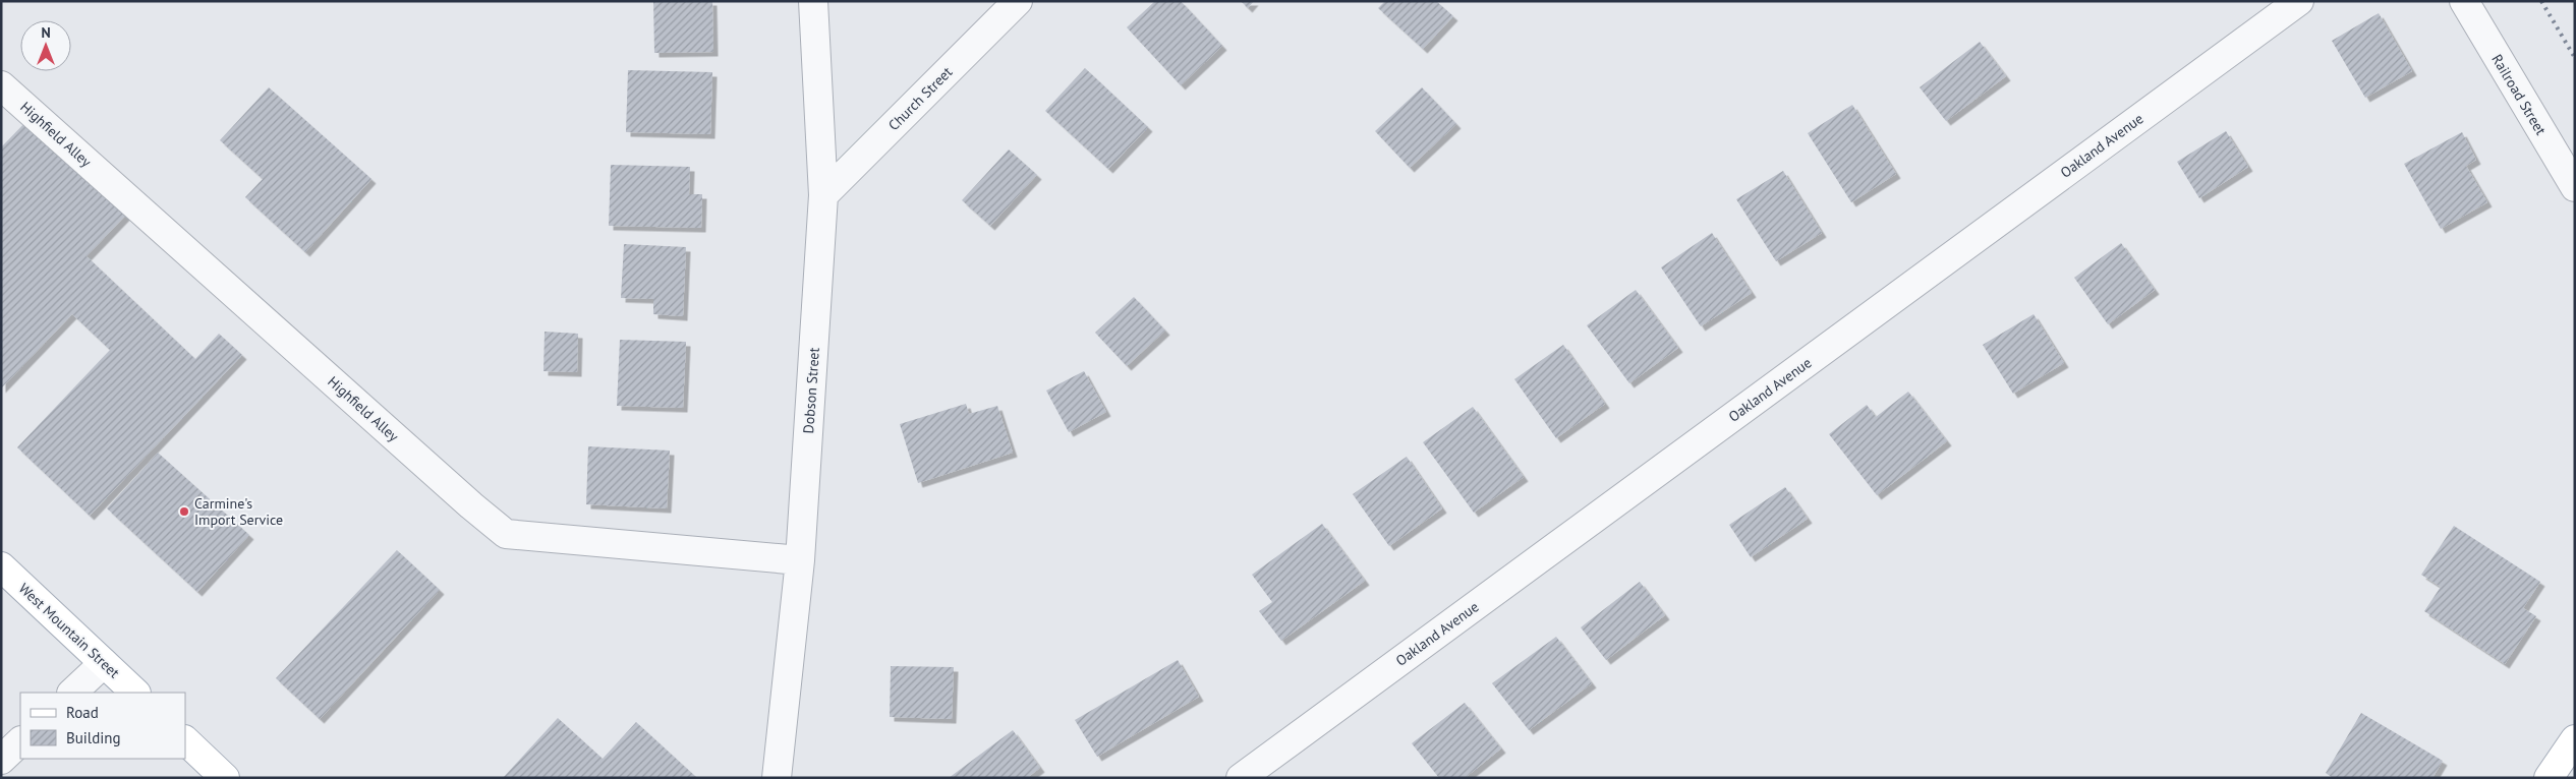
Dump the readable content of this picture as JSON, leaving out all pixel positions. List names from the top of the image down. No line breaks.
{"streets":{"main road":["West Mountain Street"],"street":["Railroad Street","Church Street","Highfield Alley","Oakland Avenue","Dobson Street"]},"crossings":[["Church Street","Dobson Street"],["Highfield Alley","Dobson Street"]],"places":["Carmine's Import Service"],"legend":["Road","Building"],"north":"top"}
